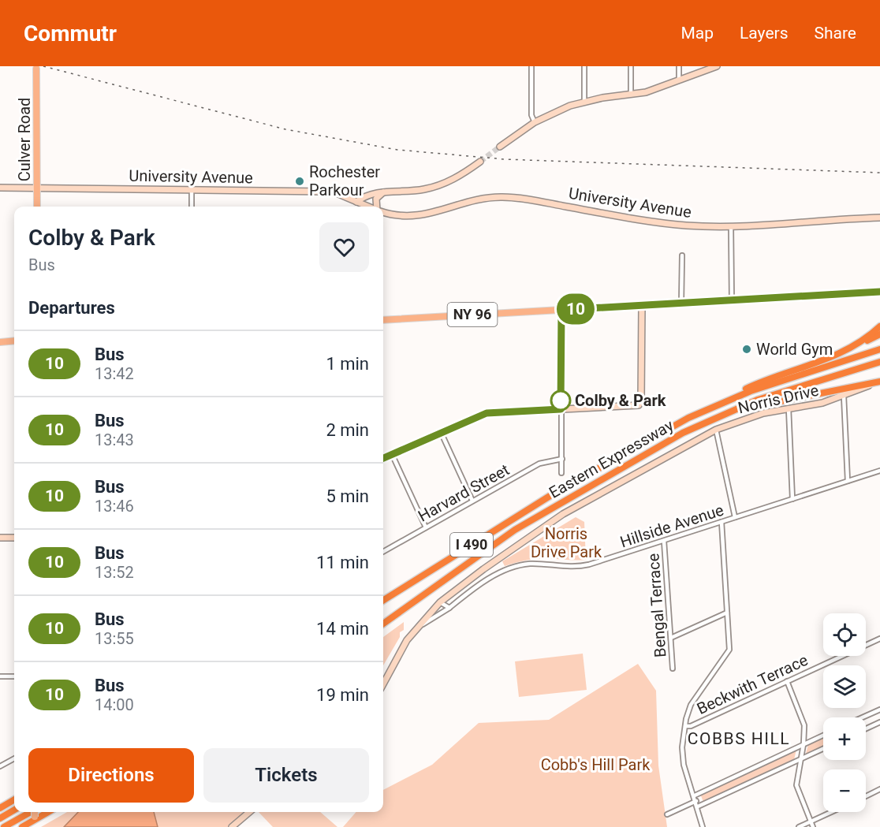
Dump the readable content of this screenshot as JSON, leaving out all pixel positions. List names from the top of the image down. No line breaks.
{"streets":{"highway":["Eastern Expressway","I 490"],"main road":["Culver Road","NY 96"],"street":["University Avenue","Norris Drive","Harvard Street","Hillside Avenue","Bengal Terrace","Beckwith Terrace"]},"crossings":[["Culver Road","University Avenue"],["Norris Drive","Hillside Avenue"],["Hillside Avenue","Bengal Terrace"]],"districts":["COBBS HILL"],"parks":["Norris Drive Park","Cobb's Hill Park"],"places":["Rochester Parkour","World Gym","Colby & Park"],"lines":["bus line 10"],"page":{"header":"Commutr","nav":["Map","Layers","Share"],"on_map":"10","heading":[["Colby & Park","Bus"],"Departures"],"list":[{"mark":"10","name":"Bus","note":"13:42","value":"1 min"},{"mark":"10","name":"Bus","note":"13:43","value":"2 min"},{"mark":"10","name":"Bus","note":"13:46","value":"5 min"},{"mark":"10","name":"Bus","note":"13:52","value":"11 min"},{"mark":"10","name":"Bus","note":"13:55","value":"14 min"},{"mark":"10","name":"Bus","note":"14:00","value":"19 min"}],"map_buttons":["+","−"],"buttons":["Directions","Tickets"]}}
